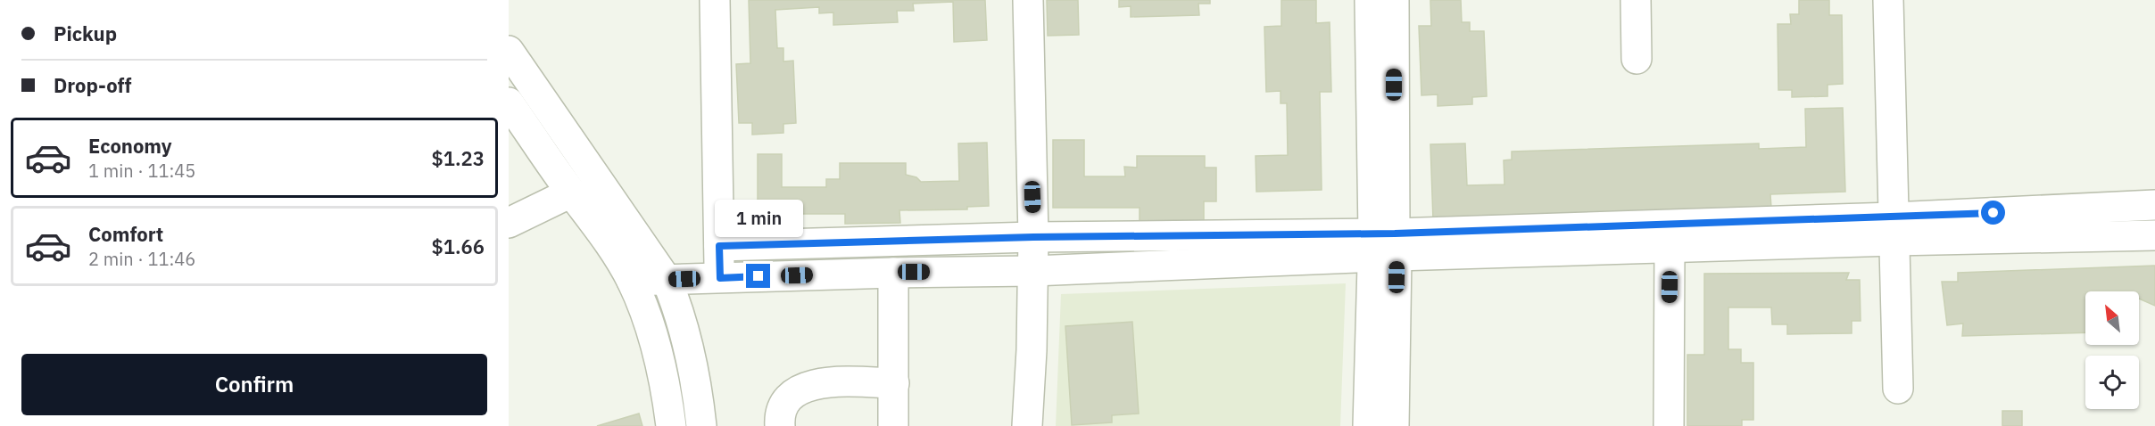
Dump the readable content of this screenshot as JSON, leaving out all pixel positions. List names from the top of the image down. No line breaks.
{"north":"top left","page":{"banner":["Pickup","Drop-off"],"list":[{"name":"Economy","note":"1 min · 11:45","value":"$1.23"},{"name":"Comfort","note":"2 min · 11:46","value":"$1.66"}],"bubble":"1 min","buttons":"Confirm"}}
